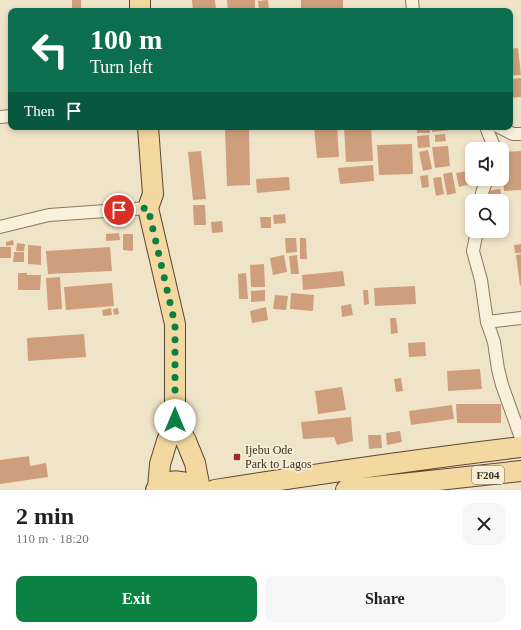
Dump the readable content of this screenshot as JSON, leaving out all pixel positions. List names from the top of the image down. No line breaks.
{"streets":{"main road":["F204"]},"places":{"transit":["Ijebu Ode Park to Lagos"]},"page":{"turn":["100 m","Turn left"],"then":"Then","heading":["2 min","110 m · 18:20"],"buttons":["Exit","Share"]}}
